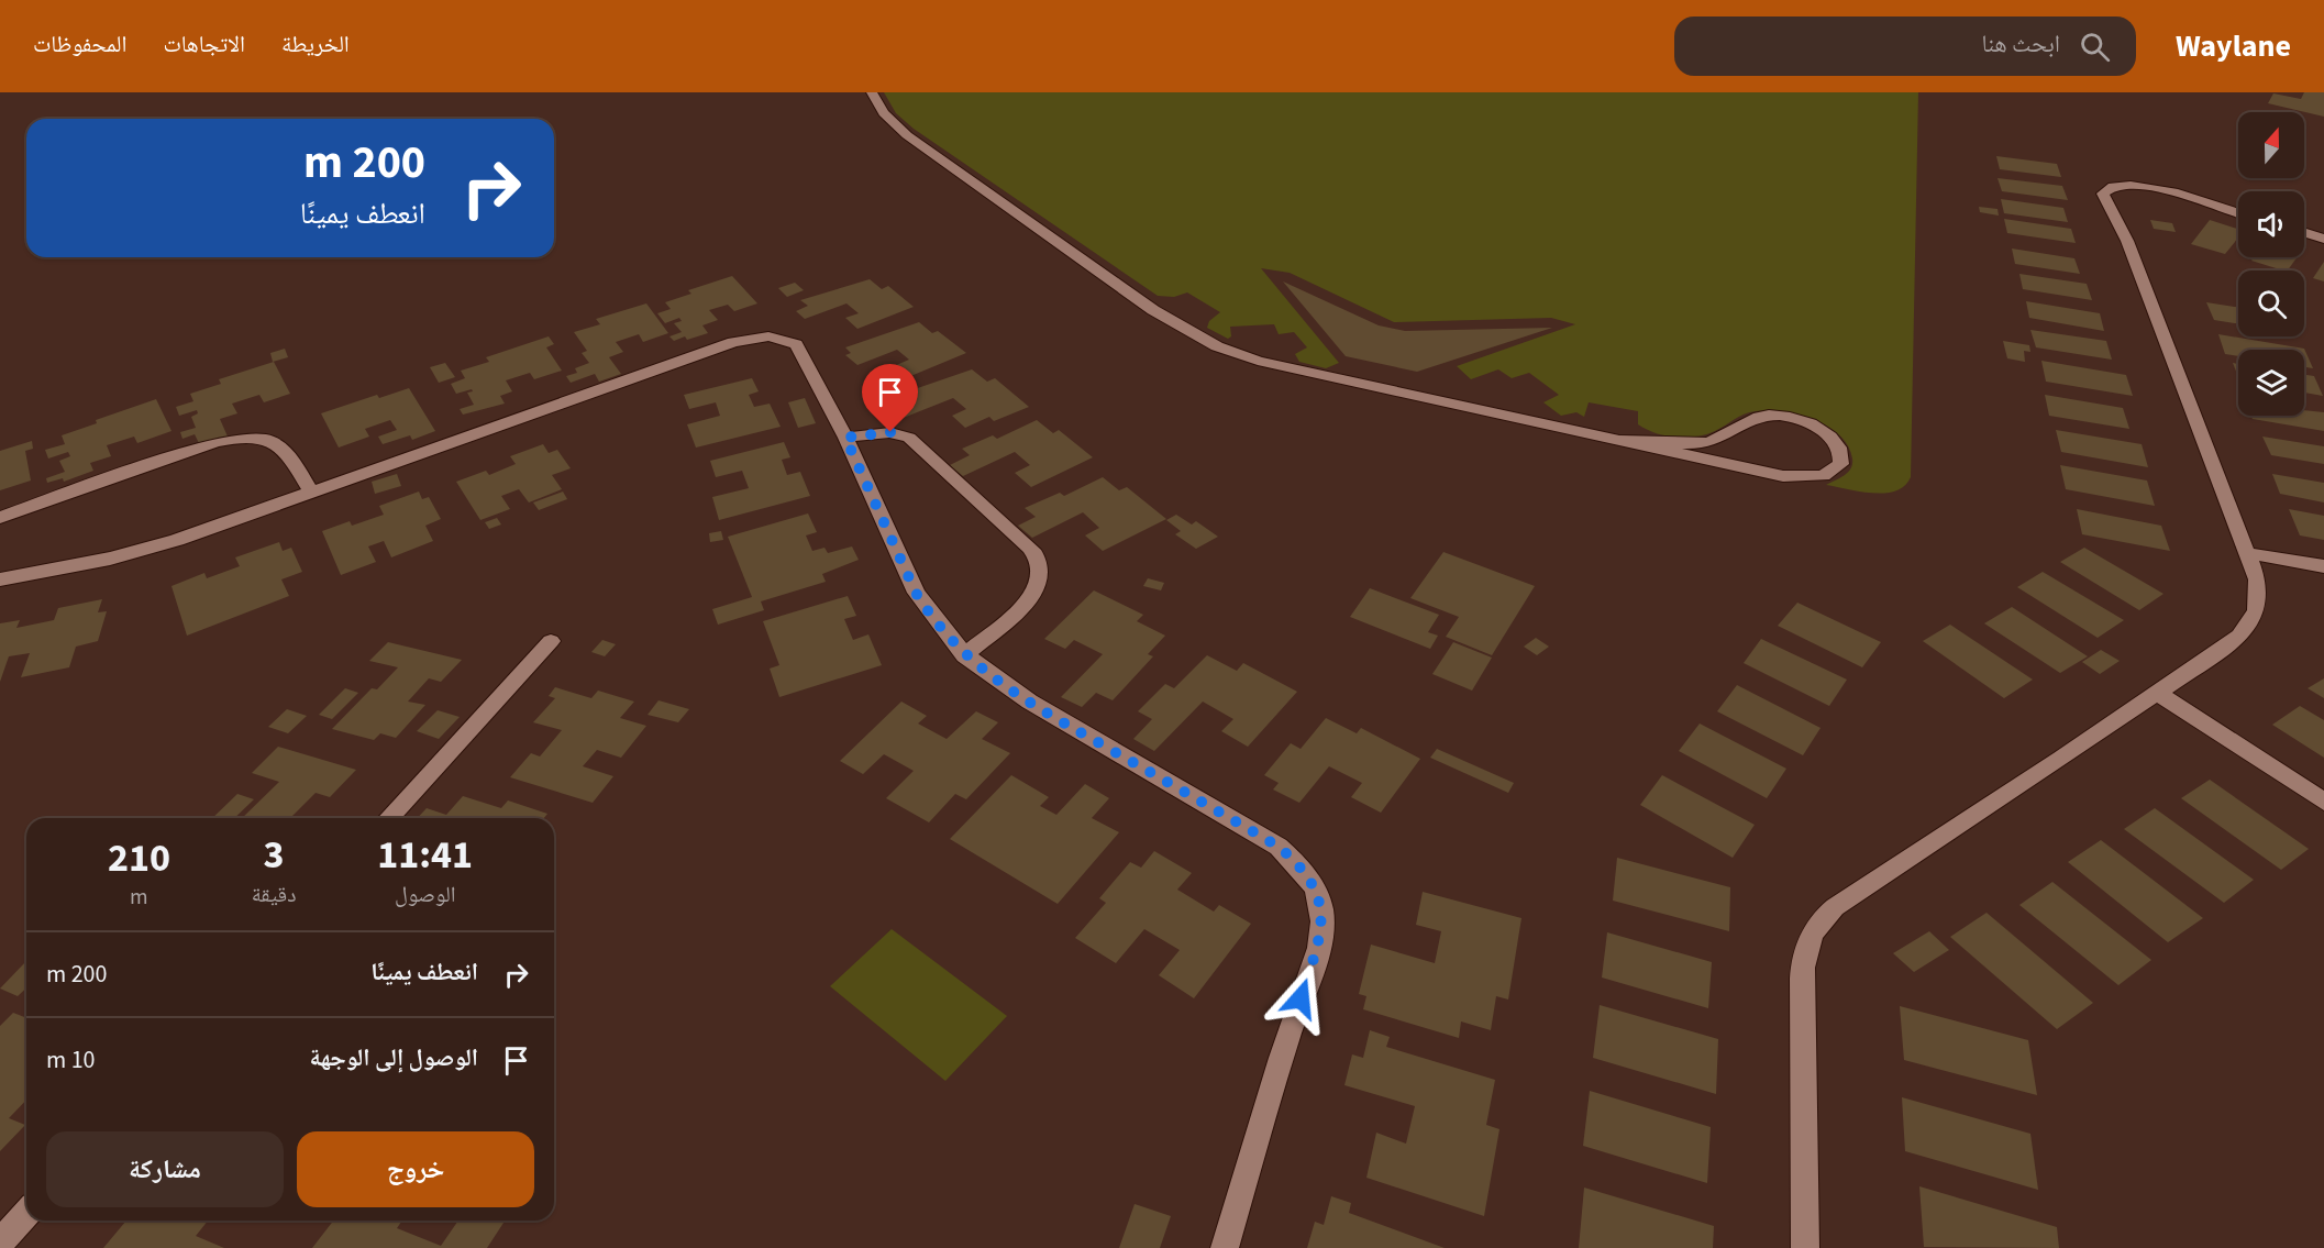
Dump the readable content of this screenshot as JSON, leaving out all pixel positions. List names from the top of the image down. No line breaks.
{"north":"top","page":{"header":"Waylane","search":"ابحث هنا","nav":["الخريطة","الاتجاهات","المحفوظات"],"turn":["200 m","انعطف يمينًا"],"eta":["11:41","الوصول","3","دقيقة","210","m"],"list":[{"name":"انعطف يمينًا","value":"200 m"},{"name":"الوصول إلى الوجهة","value":"10 m"}],"buttons":["خروج","مشاركة"]}}
